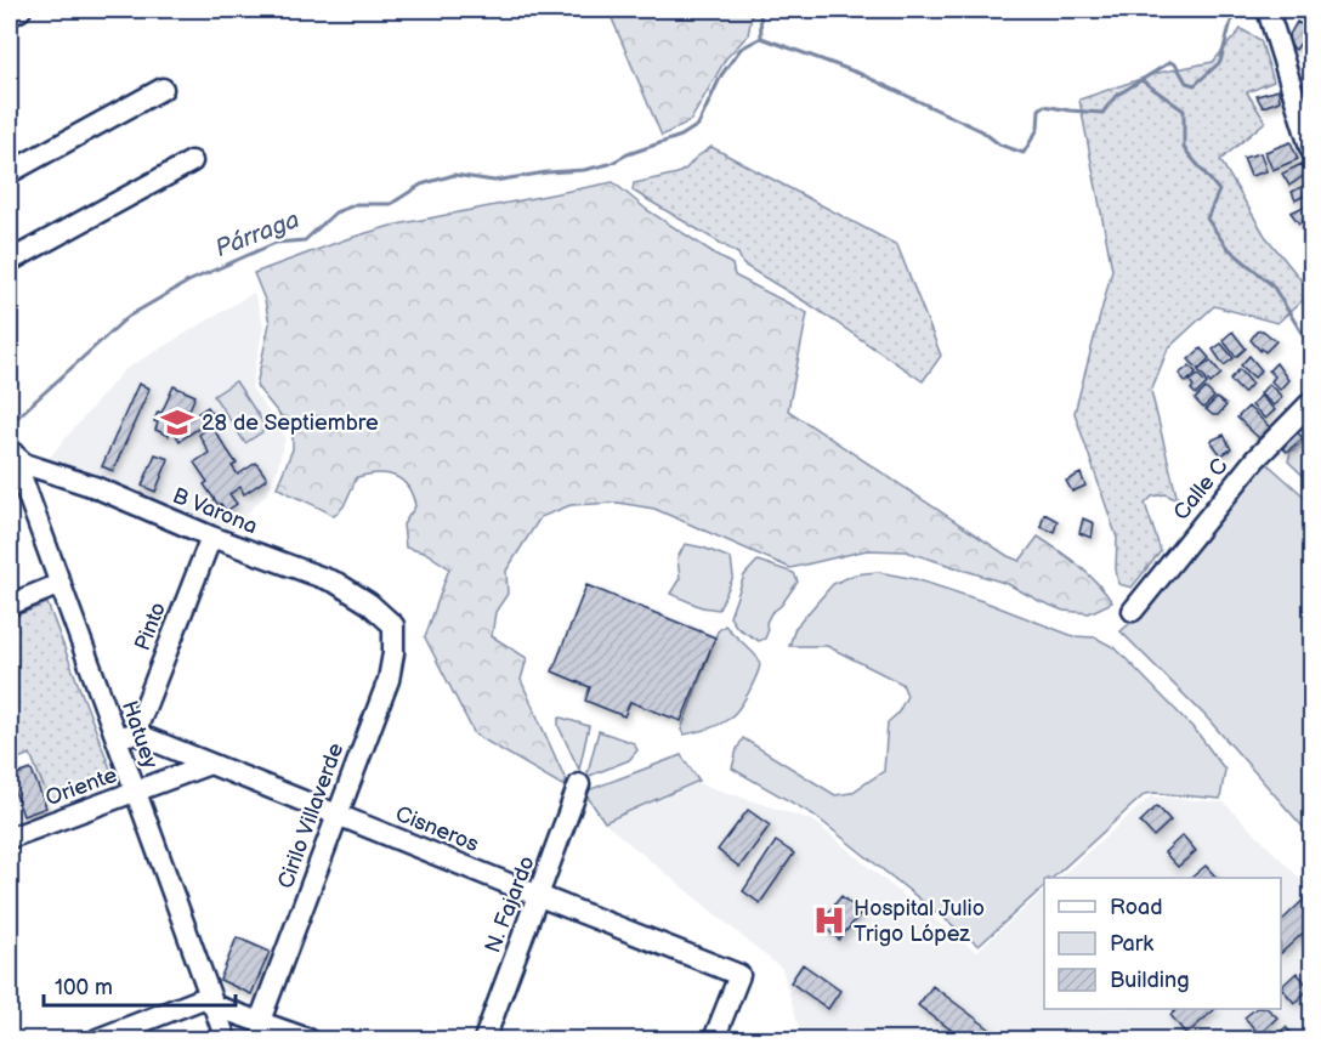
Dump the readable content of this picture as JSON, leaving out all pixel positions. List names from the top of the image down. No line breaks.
{"streets":{"street":["Calle C","B Varona","Pinto","Hatuey","Oriente","Cirilo Villaverde","Cisneros","N. Fajardo"]},"crossings":[["B Varona","Pinto"],["B Varona","Hatuey"],["B Varona","Cirilo Villaverde"],["Pinto","Hatuey"],["Pinto","Cisneros"],["Hatuey","Oriente"],["Hatuey","Cisneros"],["Oriente","Cisneros"],["Cirilo Villaverde","Cisneros"],["Cisneros","N. Fajardo"]],"water":["Párraga"],"places":{"school or university":["28 de Septiembre"],"hospital":["Hospital Julio Trigo López"]},"legend":["Road","Park","Building"],"scale_bar":"100 m"}
